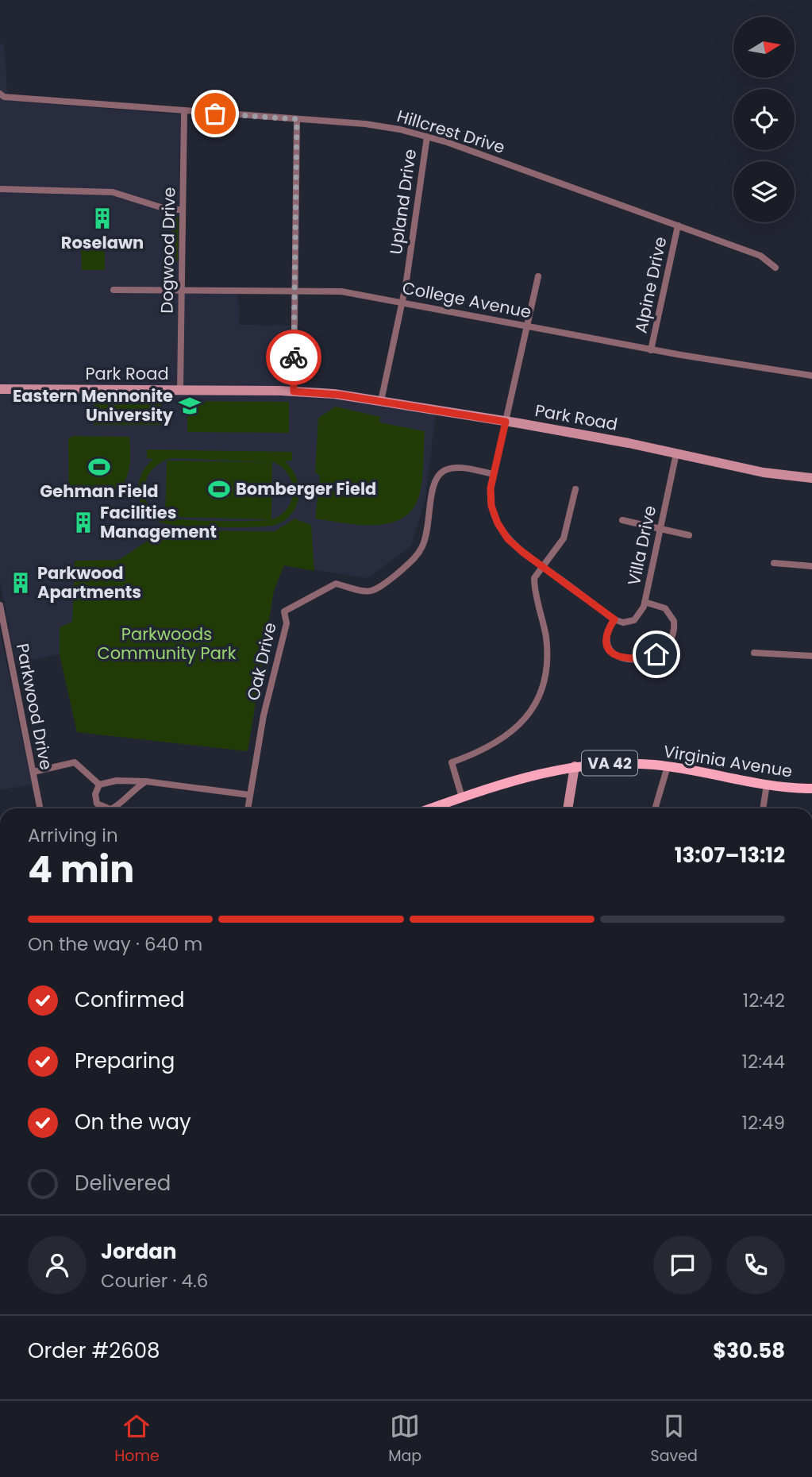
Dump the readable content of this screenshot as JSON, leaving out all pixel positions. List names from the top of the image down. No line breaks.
{"streets":{"main road":["Virginia Avenue","VA 42"],"street":["Hillcrest Drive","Upland Drive","Dogwood Drive","Alpine Drive","College Avenue","Park Road","Villa Drive","Oak Drive","Parkwood Drive"]},"crossings":[["Hillcrest Drive","Upland Drive"],["Hillcrest Drive","Dogwood Drive"],["Hillcrest Drive","Alpine Drive"],["Upland Drive","College Avenue"],["Upland Drive","Park Road"],["Dogwood Drive","College Avenue"],["Dogwood Drive","Park Road"],["Alpine Drive","College Avenue"],["Park Road","Villa Drive"]],"parks":["Parkwoods Community Park"],"places":{"building":["Roselawn","Facilities Management","Parkwood Apartments"],"school or university":["Eastern Mennonite University"],"sports":["Gehman Field","Bomberger Field"]},"north":"right","page":{"heading":["4 min","Arriving in","13:07–13:12"],"panel":["Jordan","Courier · 4.6","Order #2608","$30.58"],"bar":"On the way · 640 m","list":[["Confirmed","12:42"],["Preparing","12:44"],["On the way","12:49"],"Delivered"],"tabs":["Home","Map","Saved"]}}
